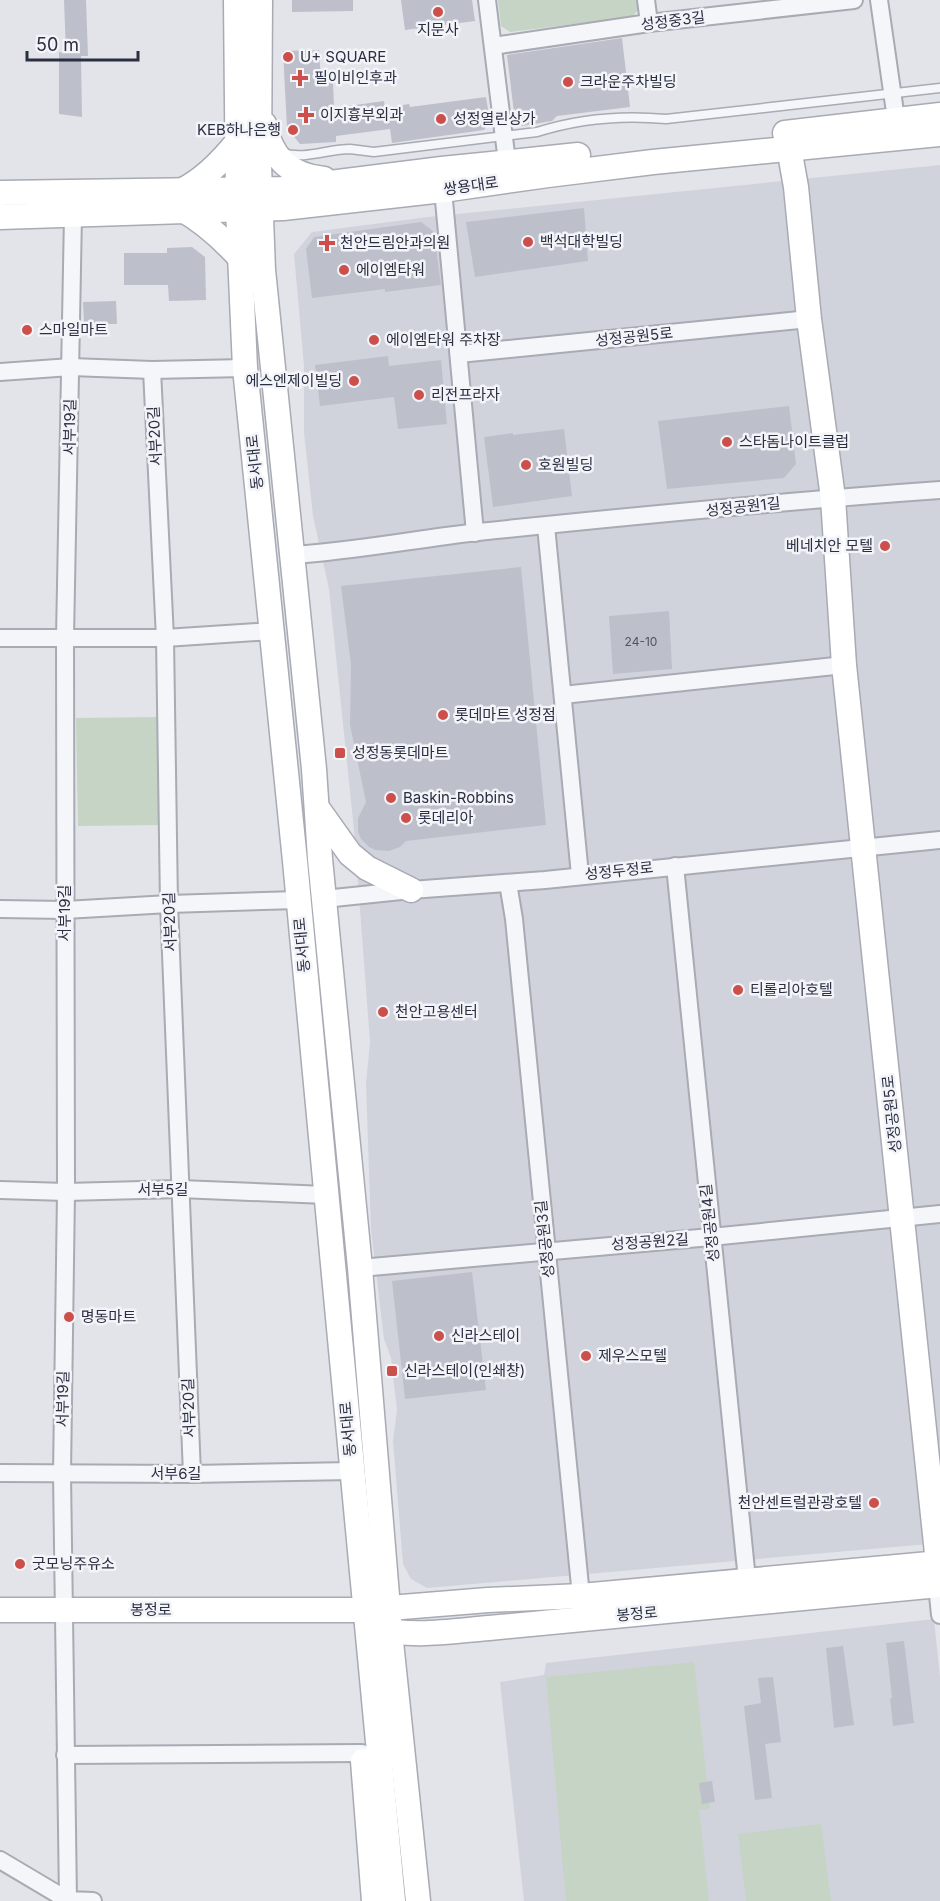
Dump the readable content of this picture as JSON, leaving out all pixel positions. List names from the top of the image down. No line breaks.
{"streets":{"main road":["쌍용대로","성정공원5로","동서대로","성정두정로","봉정로"],"street":["성정중3길","서부19길","서부20길","성정공원1길","서부5길","성정공원4길","성정공원3길","성정공원2길","서부6길"]},"crossings":[["쌍용대로","성정공원5로"],["쌍용대로","서부19길"],["쌍용대로","동서대로"],["성정공원5로","성정공원1길"],["성정공원5로","성정두정로"],["성정공원5로","성정공원2길"],["성정공원5로","봉정로"],["서부19길","서부5길"],["서부19길","서부6길"],["서부19길","봉정로"],["서부20길","서부5길"],["서부20길","서부6길"],["동서대로","성정공원1길"],["동서대로","성정두정로"],["동서대로","서부5길"],["동서대로","성정공원2길"],["동서대로","서부6길"],["동서대로","봉정로"],["성정두정로","성정공원4길"],["성정두정로","성정공원3길"],["성정공원4길","성정공원2길"],["성정공원4길","봉정로"],["성정공원3길","성정공원2길"],["성정공원3길","봉정로"]],"places":{"other":["지문사","U+ SQUARE","크라운주차빌딩","성정열린상가","KEB하나은행","백석대학빌딩","에이엠타워","스마일마트","에이엠타워 주차장","에스엔제이빌딩","리전프라자","스타돔나이트클럽","호원빌딩","베네치안 모텔","롯데마트 성정점","Baskin-Robbins","롯데리아","티롤리아호텔","천안고용센터","명동마트","신라스테이","제우스모텔","천안센트럴관광호텔","굿모닝주유소"],"health":["필이비인후과","이지흉부외과","천안드림안과의원"],"transit":["성정동롯데마트","신라스테이(인쇄창)"]},"house_numbers":["24-10"],"scale_bar":"50 m"}
